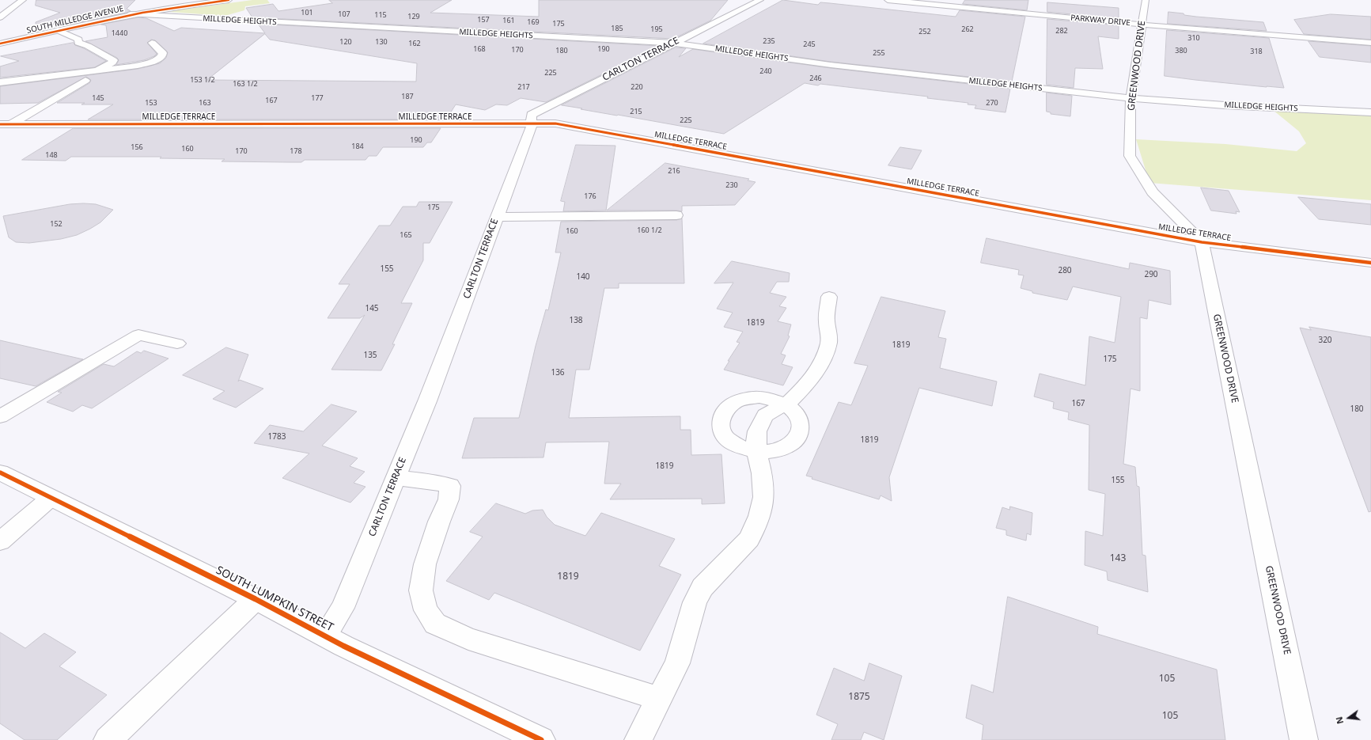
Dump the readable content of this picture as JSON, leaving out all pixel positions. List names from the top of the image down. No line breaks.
{"streets":{"street":["SOUTH MILLEDGE AVENUE","MILLEDGE HEIGHTS","PARKWAY DRIVE","CARLTON TERRACE","GREENWOOD DRIVE","MILLEDGE TERRACE","SOUTH LUMPKIN STREET"]},"crossings":[["SOUTH MILLEDGE AVENUE","MILLEDGE HEIGHTS"],["MILLEDGE HEIGHTS","CARLTON TERRACE"],["MILLEDGE HEIGHTS","GREENWOOD DRIVE"],["PARKWAY DRIVE","GREENWOOD DRIVE"],["CARLTON TERRACE","MILLEDGE TERRACE"],["CARLTON TERRACE","SOUTH LUMPKIN STREET"],["GREENWOOD DRIVE","MILLEDGE TERRACE"]],"house_numbers":["101","107","115","129","157","161","169","175","185","195","262","282","252","1440","310","235","120","130","162","245","168","190","170","180","380","318","255","240","225","246","153 1/2","163 1/2","217","220","187","145","177","167","153","163","270","215","225","190","184","156","160","170","178","148","216","230","176","175","152","160 1/2","160","165","155","280","290","140","145","138","1819","320","1819","135","175","136","167","180","1783","1819","1819","155","143","1819","105","1875","105"],"north":"left"}
